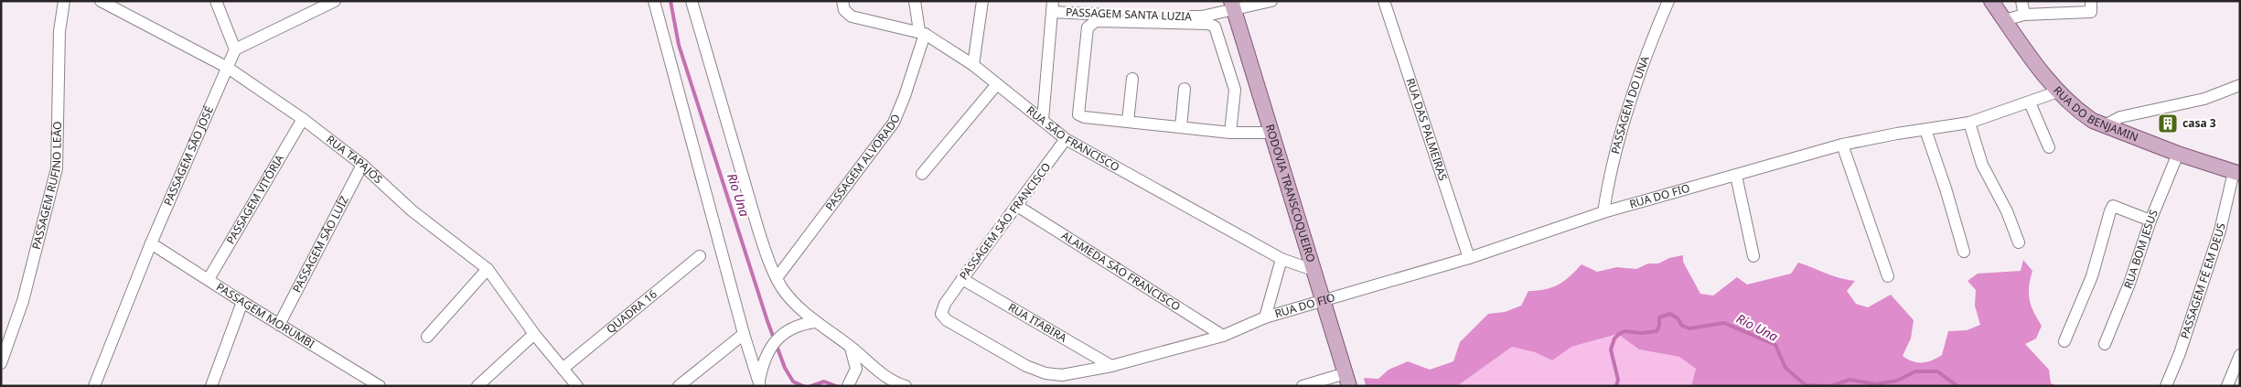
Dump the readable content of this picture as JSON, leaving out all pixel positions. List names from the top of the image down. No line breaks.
{"streets":{"main road":["RUA DO BENJAMIN","RODOVIA TRANSCOQUEIRO"],"street":["PASSAGEM SANTA LUZIA","PASSAGEM DO UNA","RUA DAS PALMEIRAS","RUA SÃO FRANCISCO","PASSAGEM SÃO JOSÉ","RUA TAPAJÓS","PASSAGEM ALVORADO","PASSAGEM RUFINO LEÃO","RUA DO FIO","PASSAGEM VITÓRIA","PASSAGEM SÃO FRANCISCO","PASSAGEM SÃO LUÍZ","RUA BOM JESUS","ALAMEDA SÃO FRANCISCO","PASSAGEM FÉ EM DEUS","QUADRA 16","PASSAGEM MORUMBI","RUA ITABIRA"]},"crossings":[["PASSAGEM SANTA LUZIA","RODOVIA TRANSCOQUEIRO"],["PASSAGEM DO UNA","RUA DO FIO"],["RUA DO BENJAMIN","RUA DO FIO"],["RUA DO BENJAMIN","RUA BOM JESUS"],["RUA DO BENJAMIN","PASSAGEM FÉ EM DEUS"],["RUA DAS PALMEIRAS","RUA DO FIO"],["RUA SÃO FRANCISCO","PASSAGEM ALVORADO"],["RUA SÃO FRANCISCO","RODOVIA TRANSCOQUEIRO"],["RUA SÃO FRANCISCO","RUA DO FIO"],["RUA SÃO FRANCISCO","PASSAGEM SÃO FRANCISCO"],["PASSAGEM SÃO JOSÉ","RUA TAPAJÓS"],["PASSAGEM SÃO JOSÉ","PASSAGEM MORUMBI"],["RUA TAPAJÓS","PASSAGEM VITÓRIA"],["RUA TAPAJÓS","PASSAGEM SÃO LUÍZ"],["RUA TAPAJÓS","QUADRA 16"],["RODOVIA TRANSCOQUEIRO","RUA DO FIO"],["RUA DO FIO","PASSAGEM SÃO FRANCISCO"],["RUA DO FIO","ALAMEDA SÃO FRANCISCO"],["RUA DO FIO","RUA ITABIRA"],["PASSAGEM VITÓRIA","PASSAGEM MORUMBI"],["PASSAGEM SÃO FRANCISCO","ALAMEDA SÃO FRANCISCO"],["PASSAGEM SÃO FRANCISCO","RUA ITABIRA"],["PASSAGEM SÃO LUÍZ","PASSAGEM MORUMBI"]],"water":["Rio Una"],"places":{"building":["casa 3"]}}
